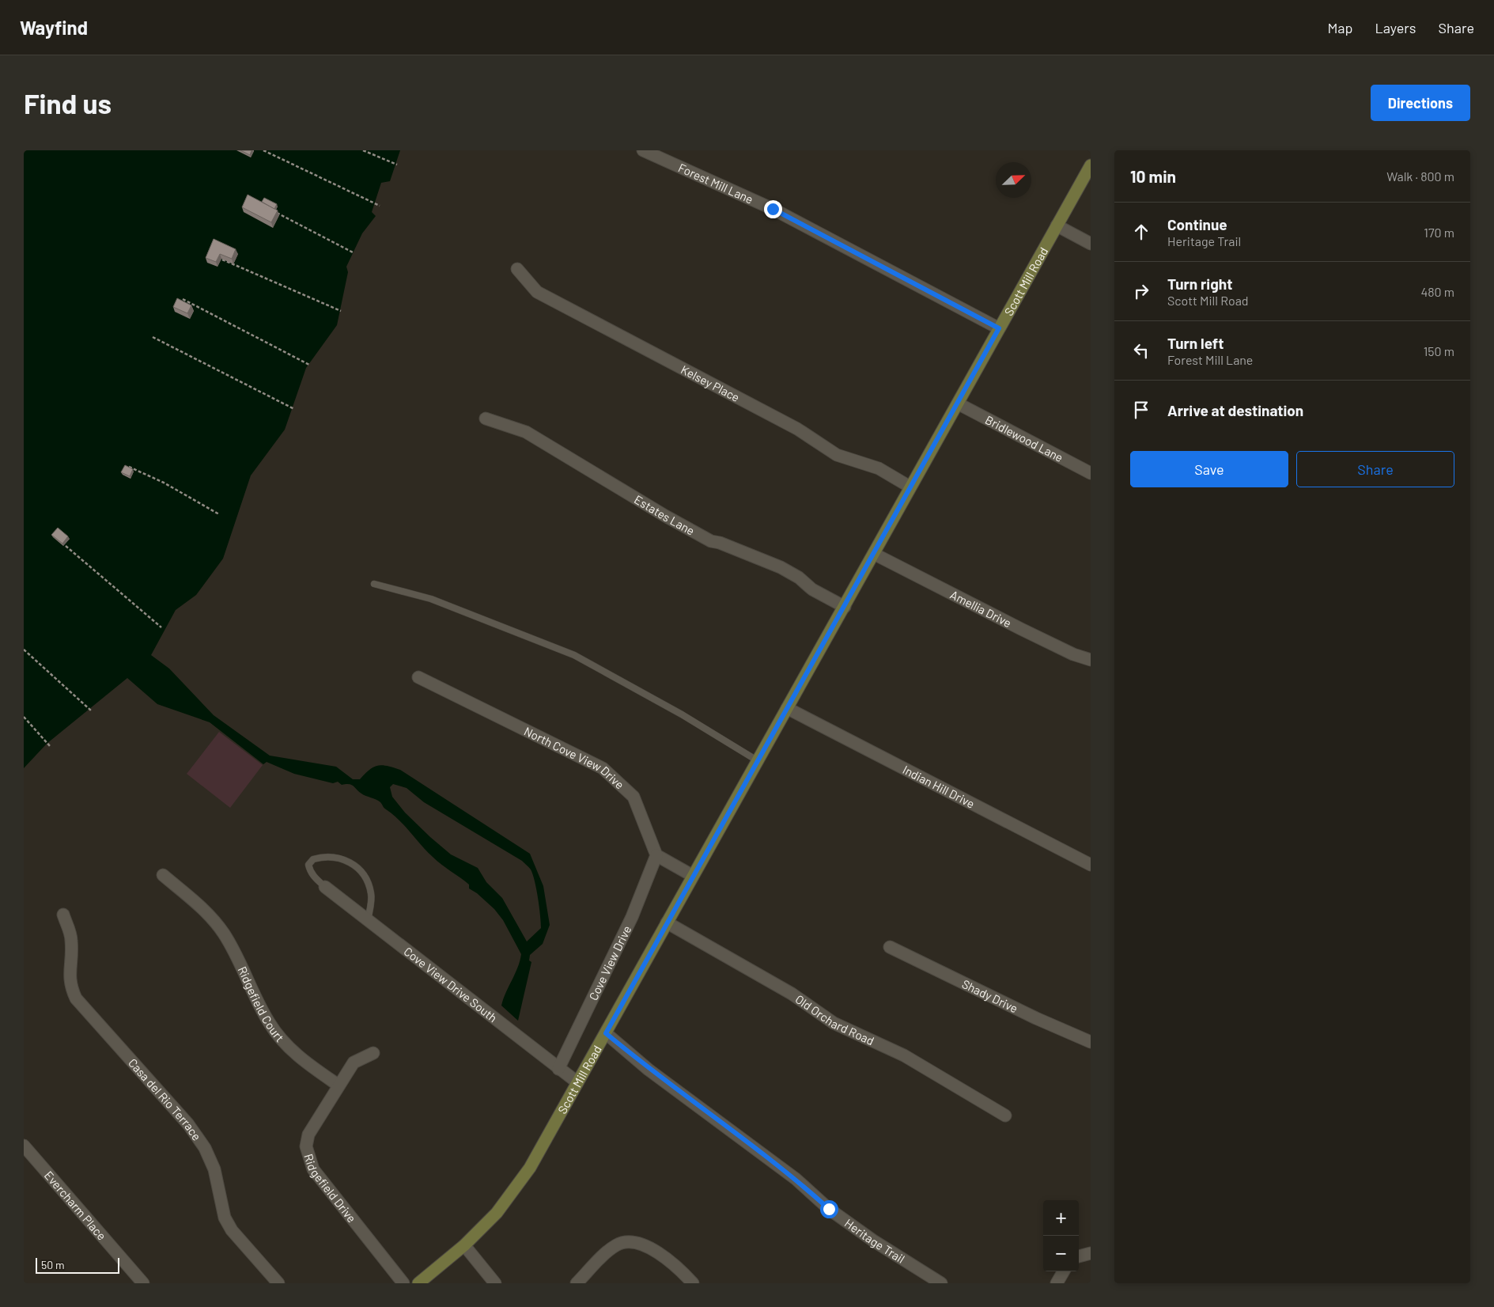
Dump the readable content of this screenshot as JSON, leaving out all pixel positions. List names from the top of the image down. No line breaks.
{"streets":{"street":["Forest Mill Lane","Scott Mill Road","Kelsey Place","Bridlewood Lane","Estates Lane","Amellia Drive","North Cove View Drive","Indian Hill Drive","Cove View Drive","Cove View Drive South","Shady Drive","Ridgefield Court","Old Orchard Road","Casa del Rio Terrace","Ridgefield Drive","Evercharm Place","Heritage Trail"]},"crossings":[["Forest Mill Lane","Scott Mill Road"],["Scott Mill Road","Kelsey Place"],["Scott Mill Road","Bridlewood Lane"],["Scott Mill Road","Estates Lane"],["Scott Mill Road","Amellia Drive"],["Scott Mill Road","Indian Hill Drive"],["Scott Mill Road","Cove View Drive South"],["Scott Mill Road","Old Orchard Road"],["Scott Mill Road","Heritage Trail"],["North Cove View Drive","Cove View Drive"],["Cove View Drive","Cove View Drive South"],["Ridgefield Court","Ridgefield Drive"]],"scale_bar":"50 m","north":"top right","page":{"header":"Wayfind","nav":["Map","Layers","Share"],"buttons":["Directions",["Save","Share"]],"title":"Find us","heading":["10 min","Walk · 800 m"],"list":[["Continue","Heritage Trail","170 m"],["Turn right","Scott Mill Road","480 m"],["Turn left","Forest Mill Lane","150 m"],"Arrive at destination"],"map_buttons":["+","−"],"scale":"50 m"}}
